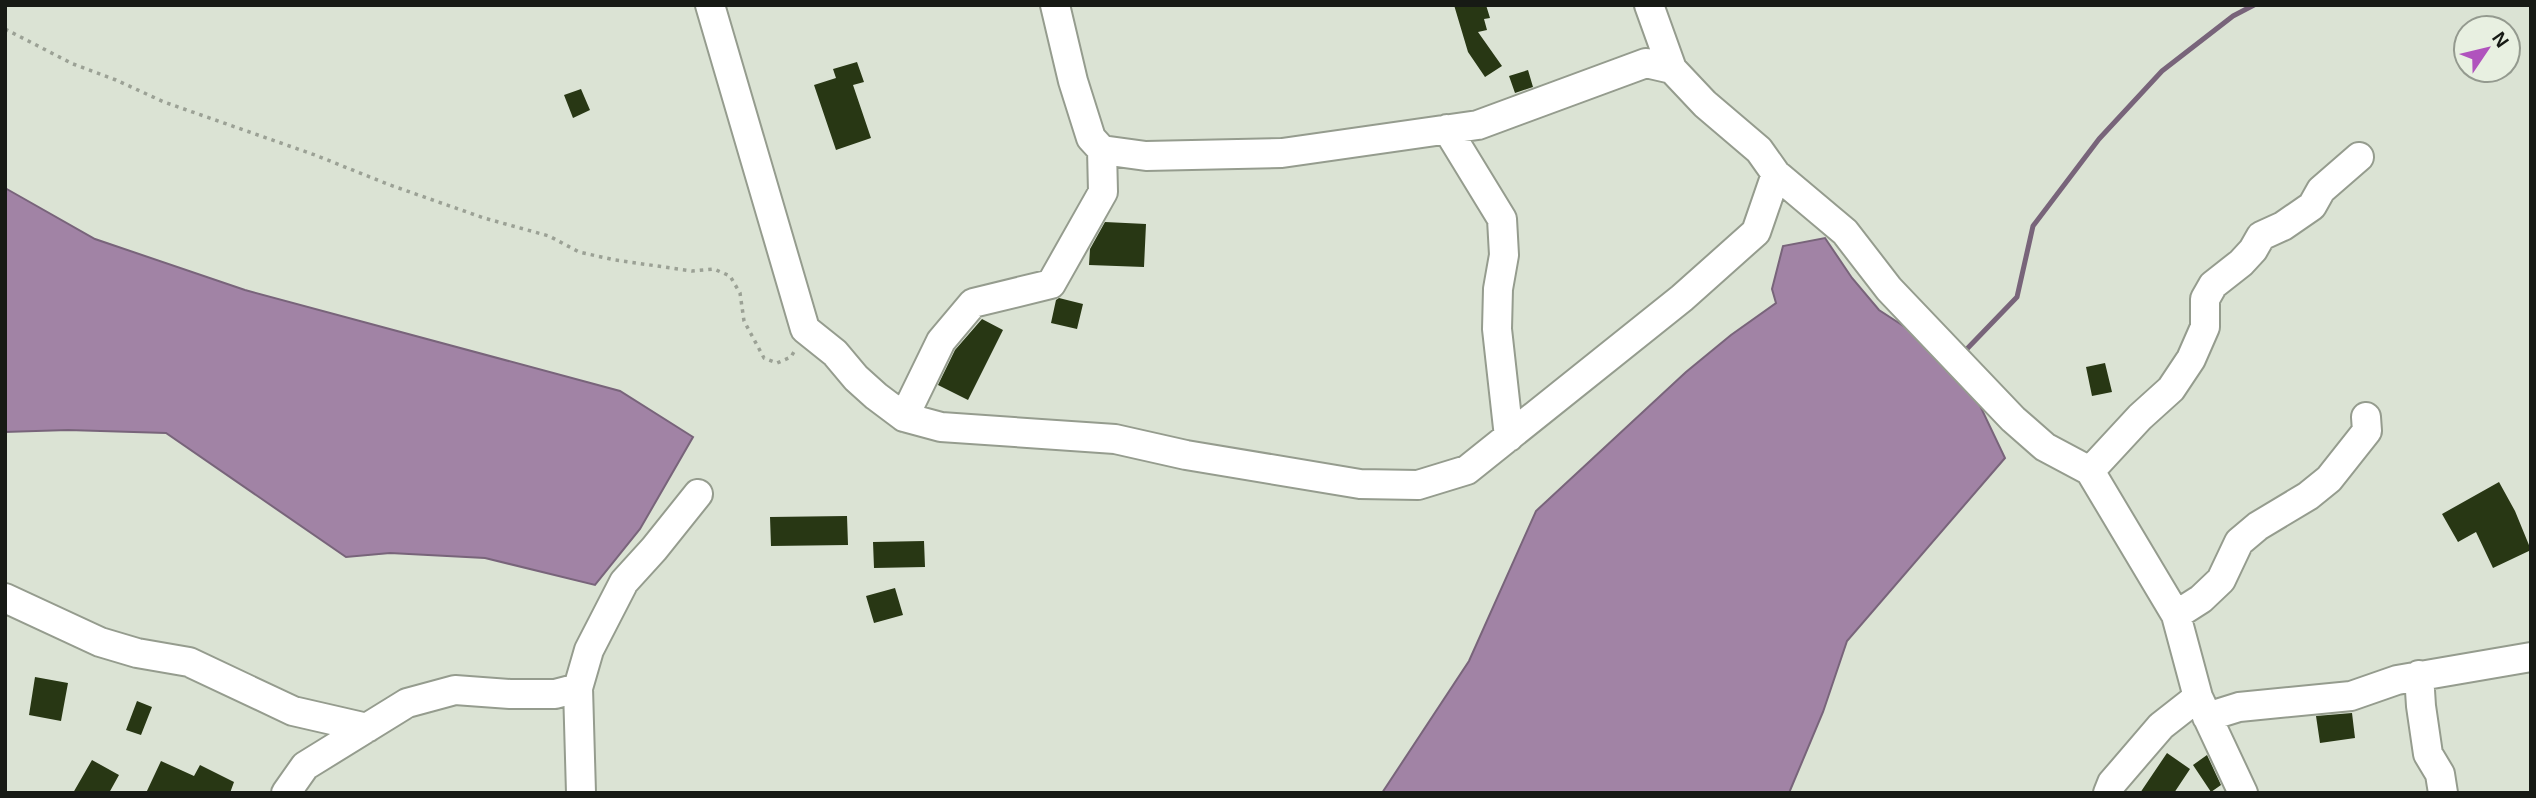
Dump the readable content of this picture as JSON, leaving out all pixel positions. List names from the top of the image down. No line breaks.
{"north":"top right"}
